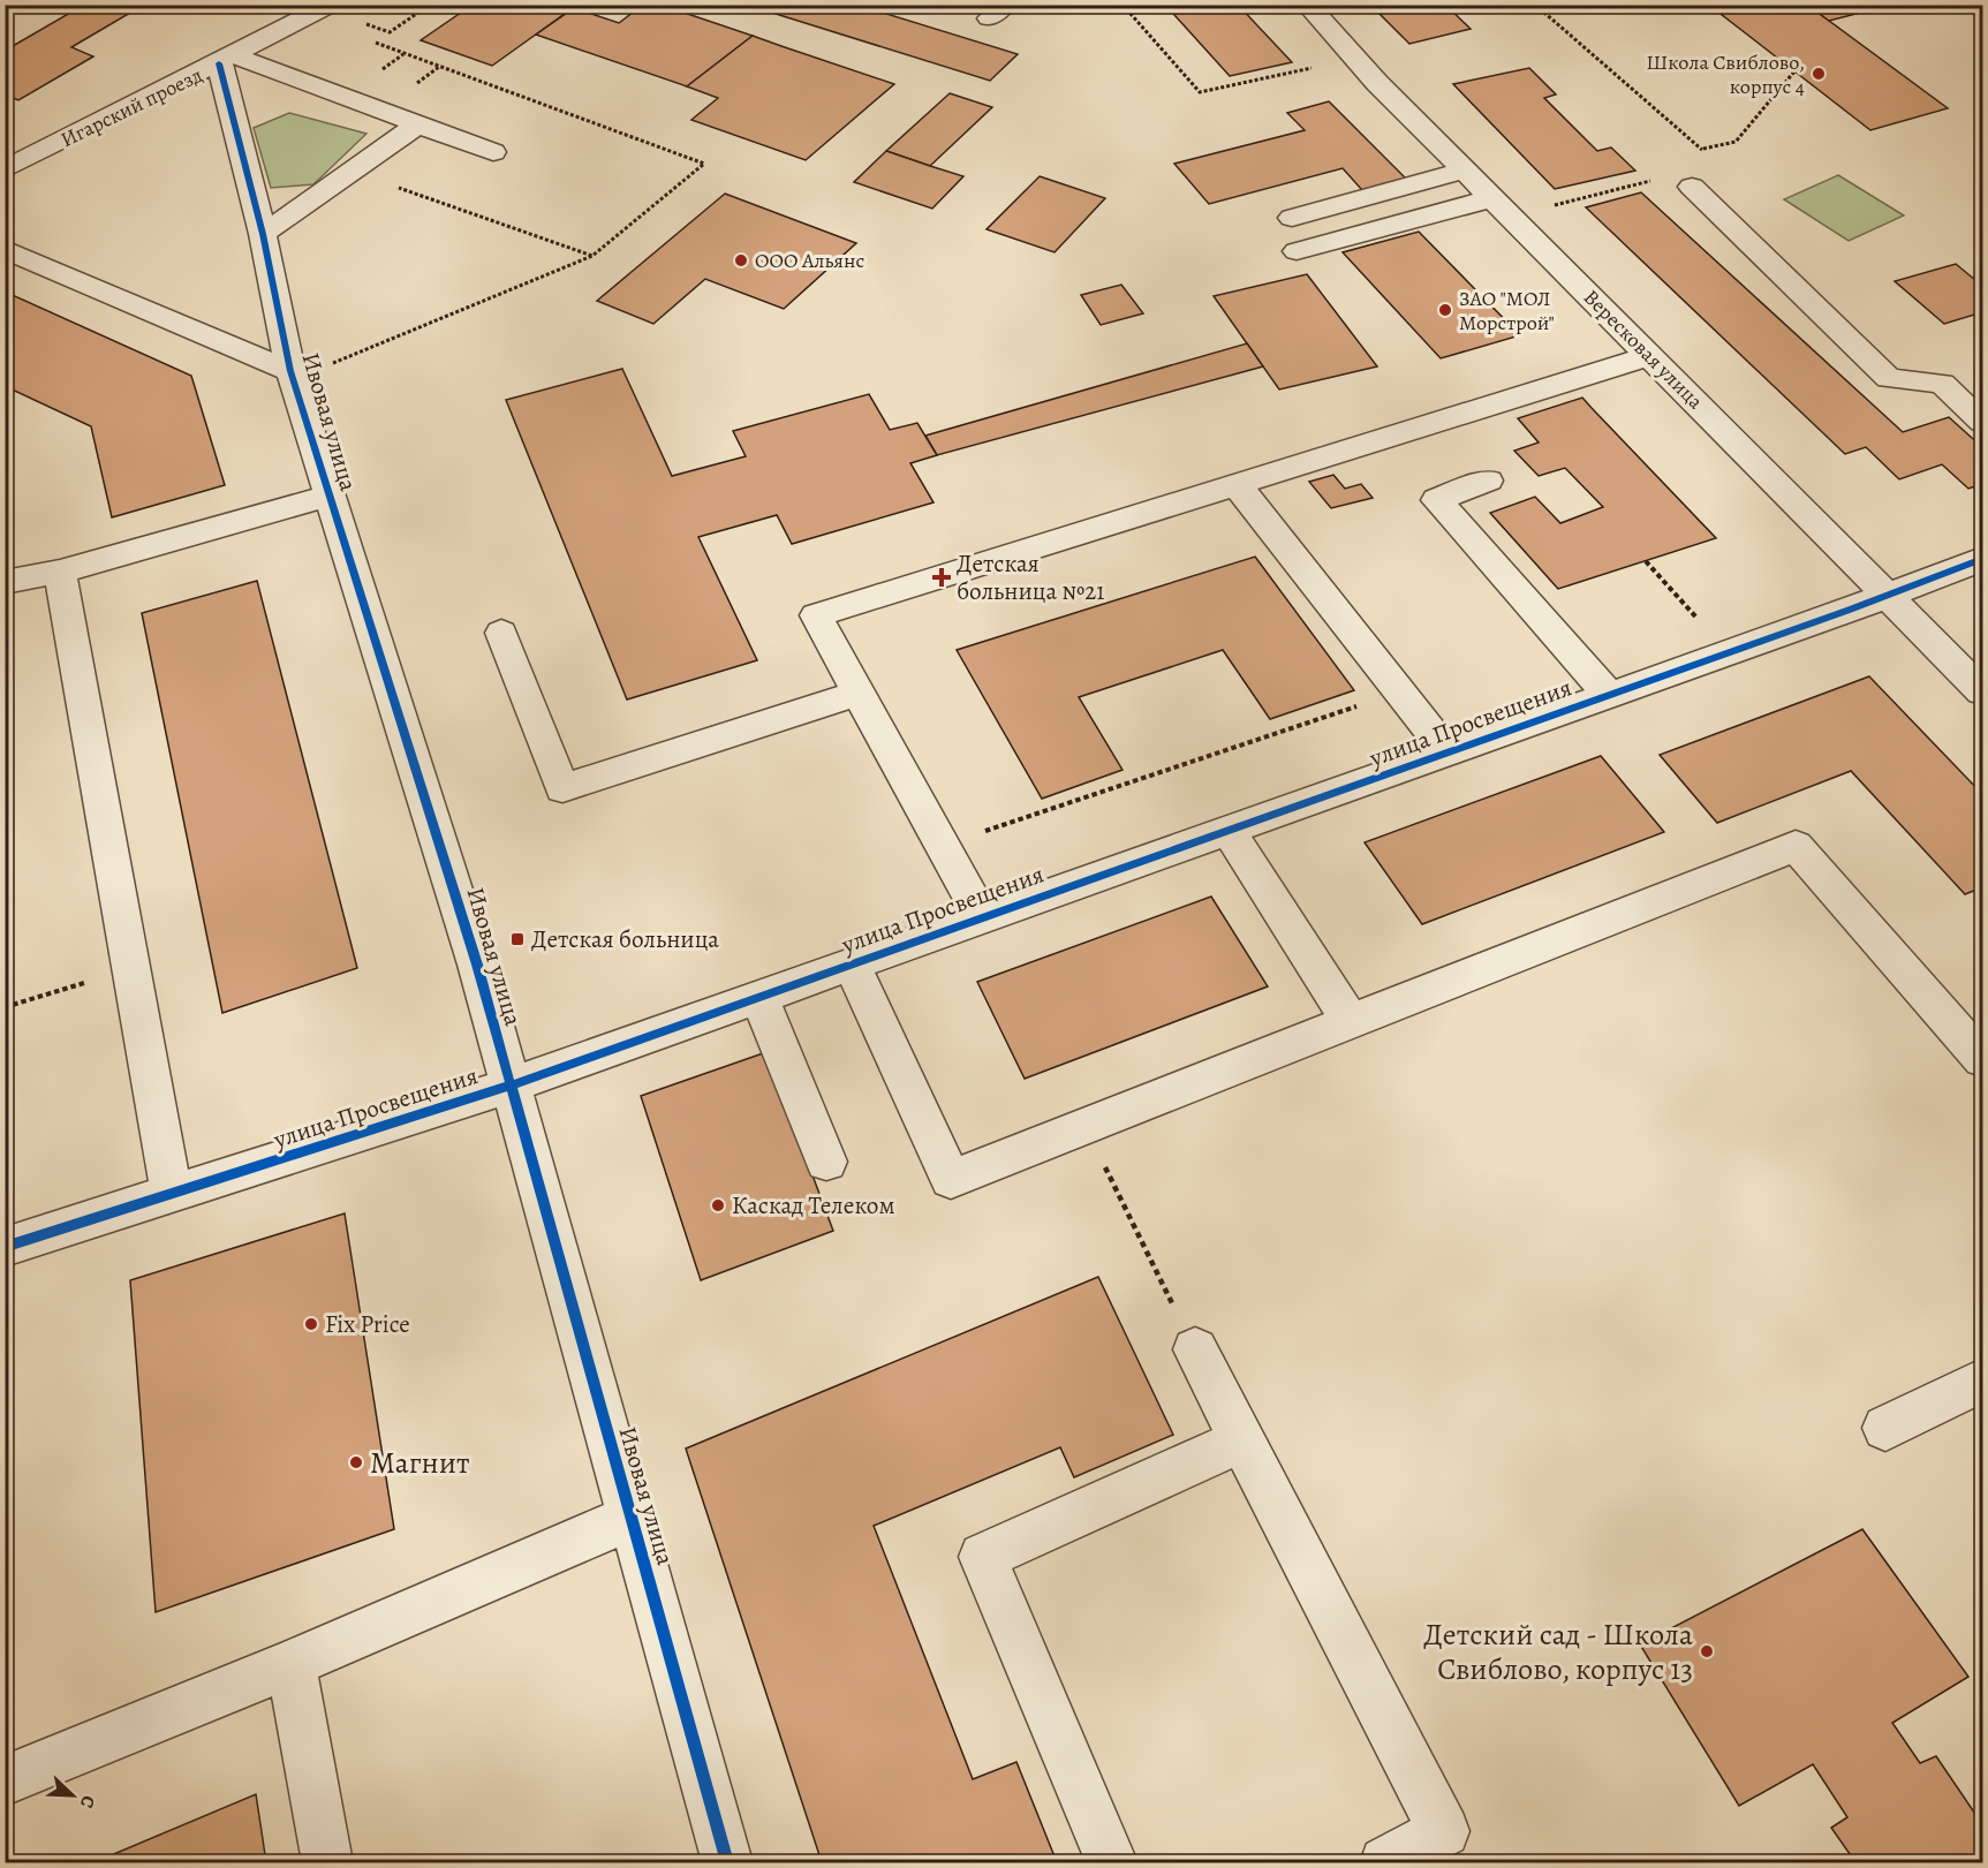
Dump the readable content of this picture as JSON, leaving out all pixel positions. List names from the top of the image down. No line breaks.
{"streets":{"street":["Игарский проезд","Вересковая улица","Ивовая улица","улица Просвещения"]},"crossings":[["Игарский проезд","Ивовая улица"],["Вересковая улица","улица Просвещения"],["Ивовая улица","улица Просвещения"]],"places":{"other":["Школа Свиблово, корпус 4","ООО Альянс","ЗАО \"МОЛ Морстрой\"","Каскад Телеком","Fix Price","Магнит","Детский сад - Школа Свиблово, корпус 13"],"health":["Детская больница №21"],"transit":["Детская больница"]},"north":"bottom right"}
